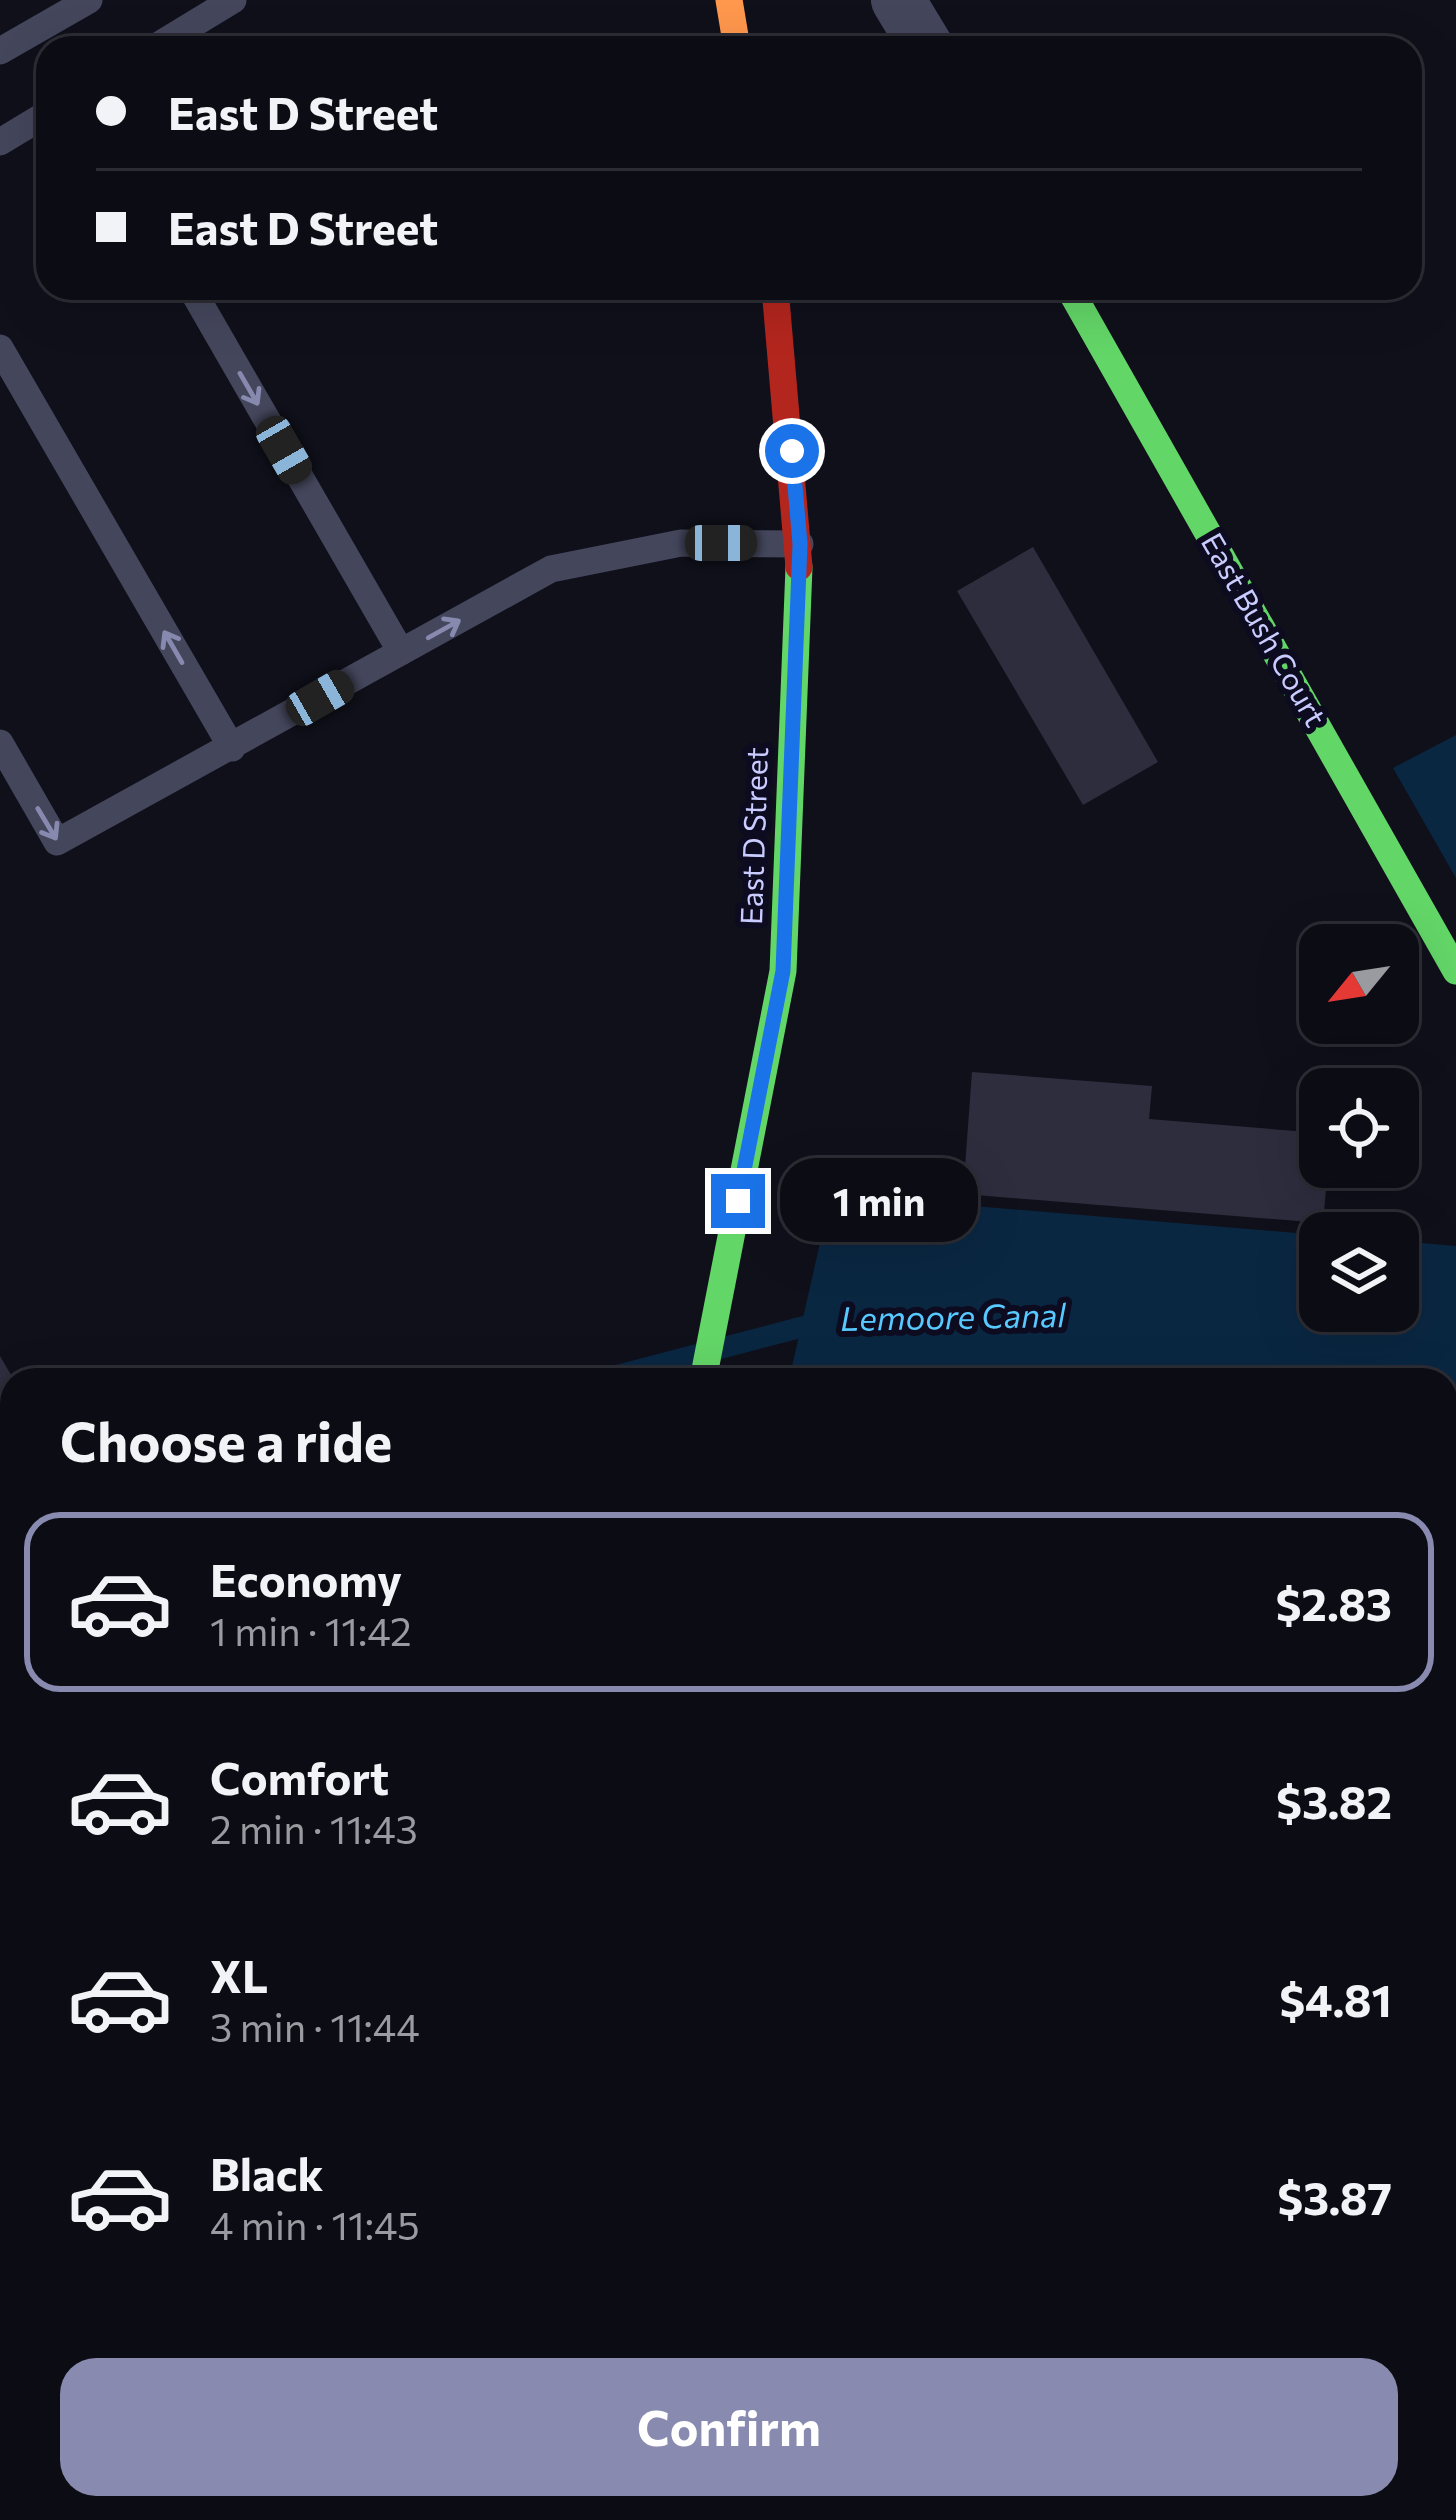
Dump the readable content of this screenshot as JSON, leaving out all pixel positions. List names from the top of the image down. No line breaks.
{"streets":{"main road":["East Bush Court","East D Street"]},"water":["Lemoore Canal"],"north":"bottom left","page":{"banner":["East D Street","East D Street"],"bubble":"1 min","heading":"Choose a ride","list":[{"name":"Economy","note":"1 min · 11:42","value":"$2.83"},{"name":"Comfort","note":"2 min · 11:43","value":"$3.82"},{"name":"XL","note":"3 min · 11:44","value":"$4.81"},{"name":"Black","note":"4 min · 11:45","value":"$3.87"}],"buttons":"Confirm"}}
